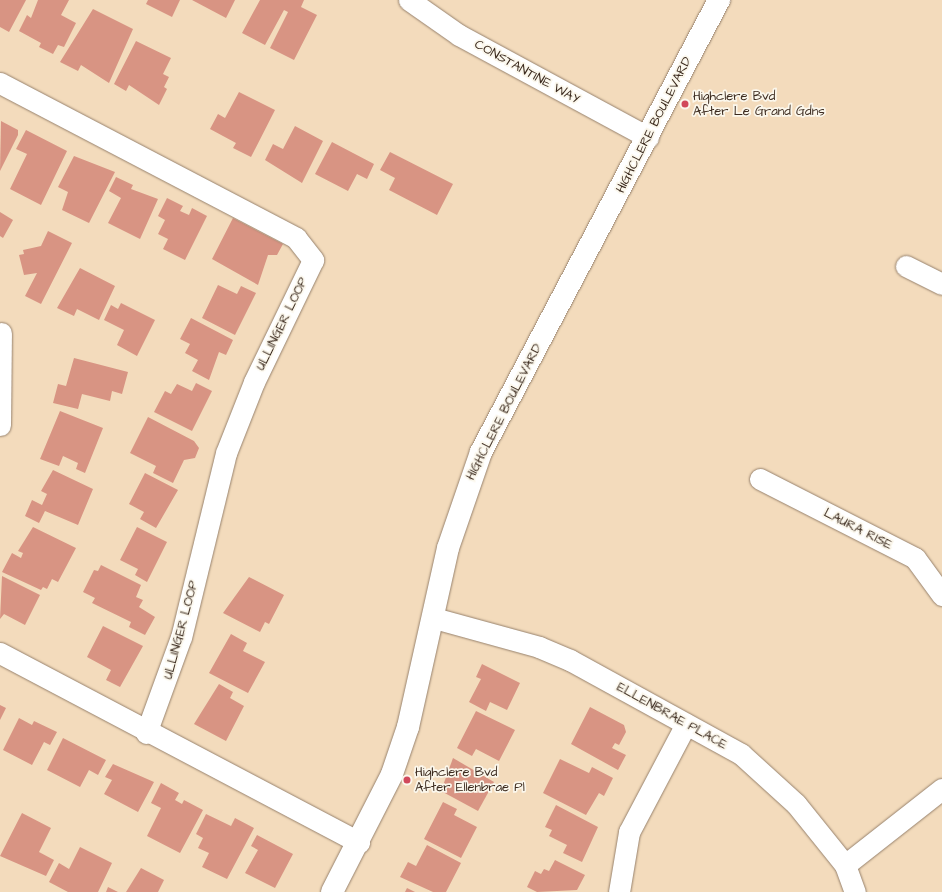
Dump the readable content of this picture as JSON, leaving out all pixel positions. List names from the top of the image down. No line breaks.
{"streets":{"street":["CONSTANTINE WAY","HIGHCLERE BOULEVARD","ULLINGER LOOP","LAURA RISE","ELLENBRAE PLACE"]},"crossings":[["CONSTANTINE WAY","HIGHCLERE BOULEVARD"],["HIGHCLERE BOULEVARD","ELLENBRAE PLACE"]],"places":["Highclere Bvd After Le Grand Gdns","Highclere Bvd After Ellenbrae Pl"]}
